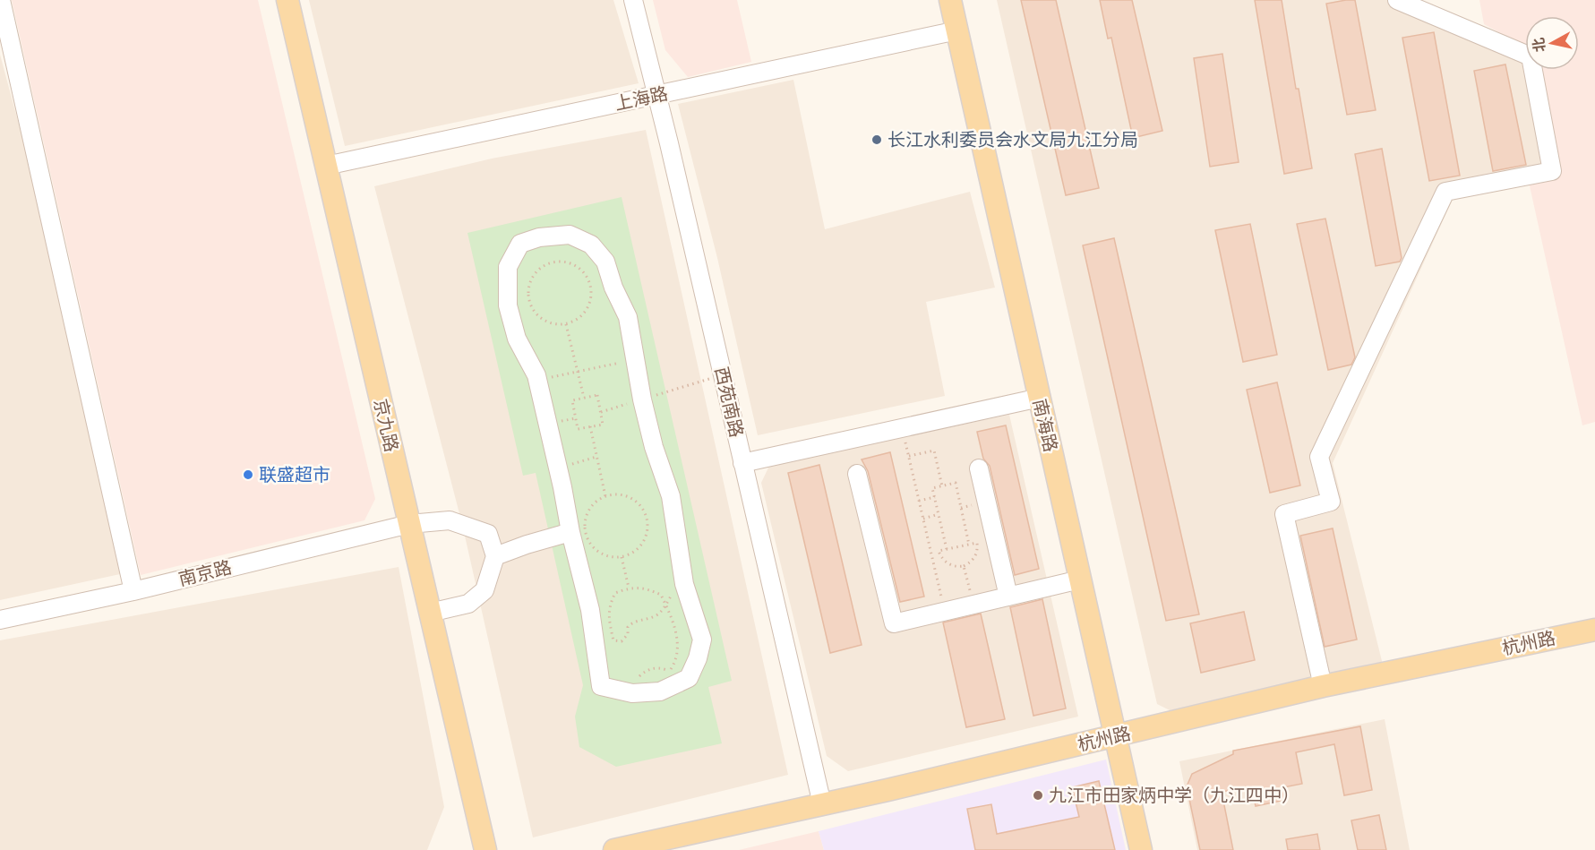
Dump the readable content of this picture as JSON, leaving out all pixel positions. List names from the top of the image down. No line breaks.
{"streets":{"main road":["京九路","南海路","杭州路"],"street":["上海路","西苑南路","南京路"]},"crossings":[["上海路","西苑南路"],["上海路","京九路"],["上海路","南海路"],["西苑南路","杭州路"],["京九路","南京路"],["南海路","杭州路"]],"places":["长江水利委员会水文局九江分局","联盛超市","九江市田家炳中学（九江四中）"],"north":"left"}
